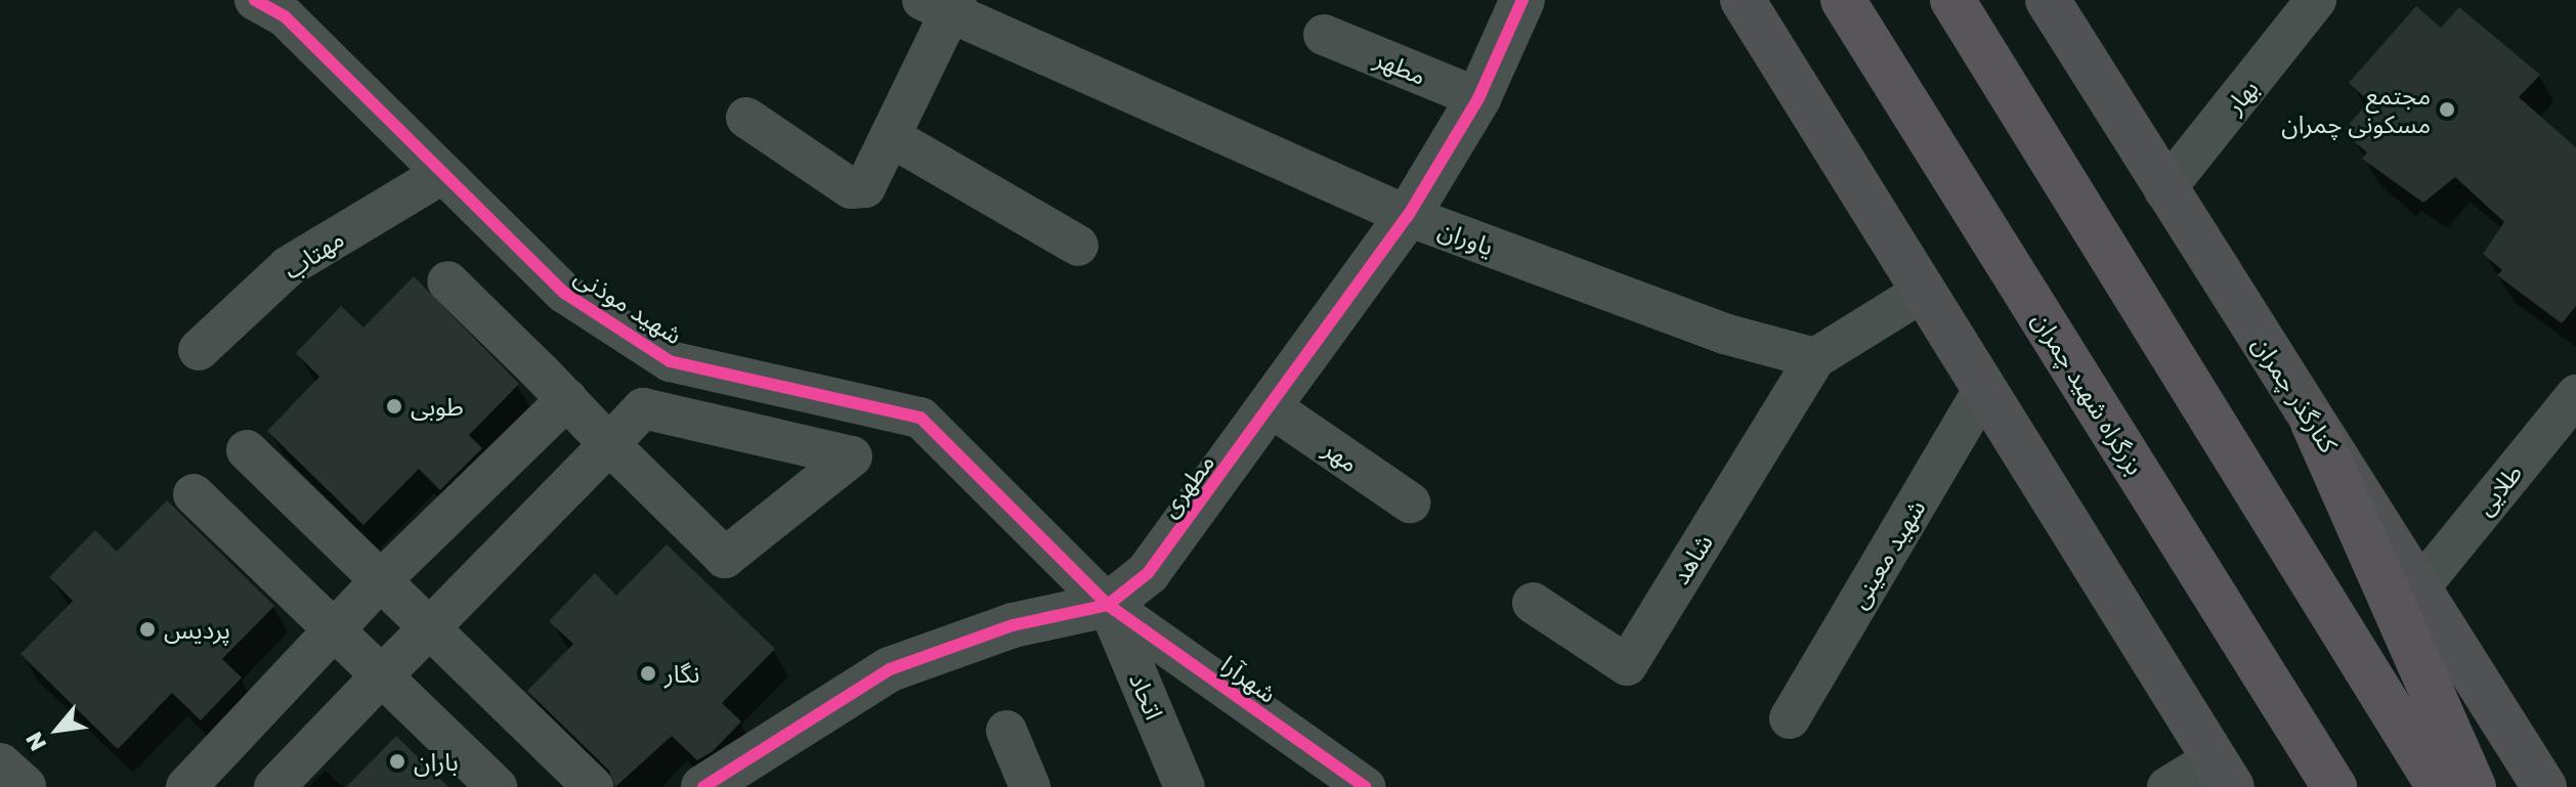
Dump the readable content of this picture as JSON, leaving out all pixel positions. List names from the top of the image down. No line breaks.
{"streets":{"highway":["بزرگراه شهید چمران"],"main road":["کنارگذر چمران"],"street":["مطهر","بهار","یاوران","مهتاب","شهید موذنی","مهر","مطهری","طلایی","شهید معینی","شاهد","شهرآرا","اتحاد"]},"crossings":[["مطهر","مطهری"],["بهار","کنارگذر چمران"],["یاوران","مطهری"],["یاوران","شاهد"],["مهتاب","شهید موذنی"],["شهید موذنی","مطهری"],["شهید موذنی","شهرآرا"],["شهید موذنی","اتحاد"],["کنارگذر چمران","طلایی"],["مهر","مطهری"],["مطهری","شهرآرا"],["مطهری","اتحاد"],["شهرآرا","اتحاد"]],"places":["مجتمع مسکونی چمران","طوبی","پردیس","نگار","باران"],"north":"bottom left"}
